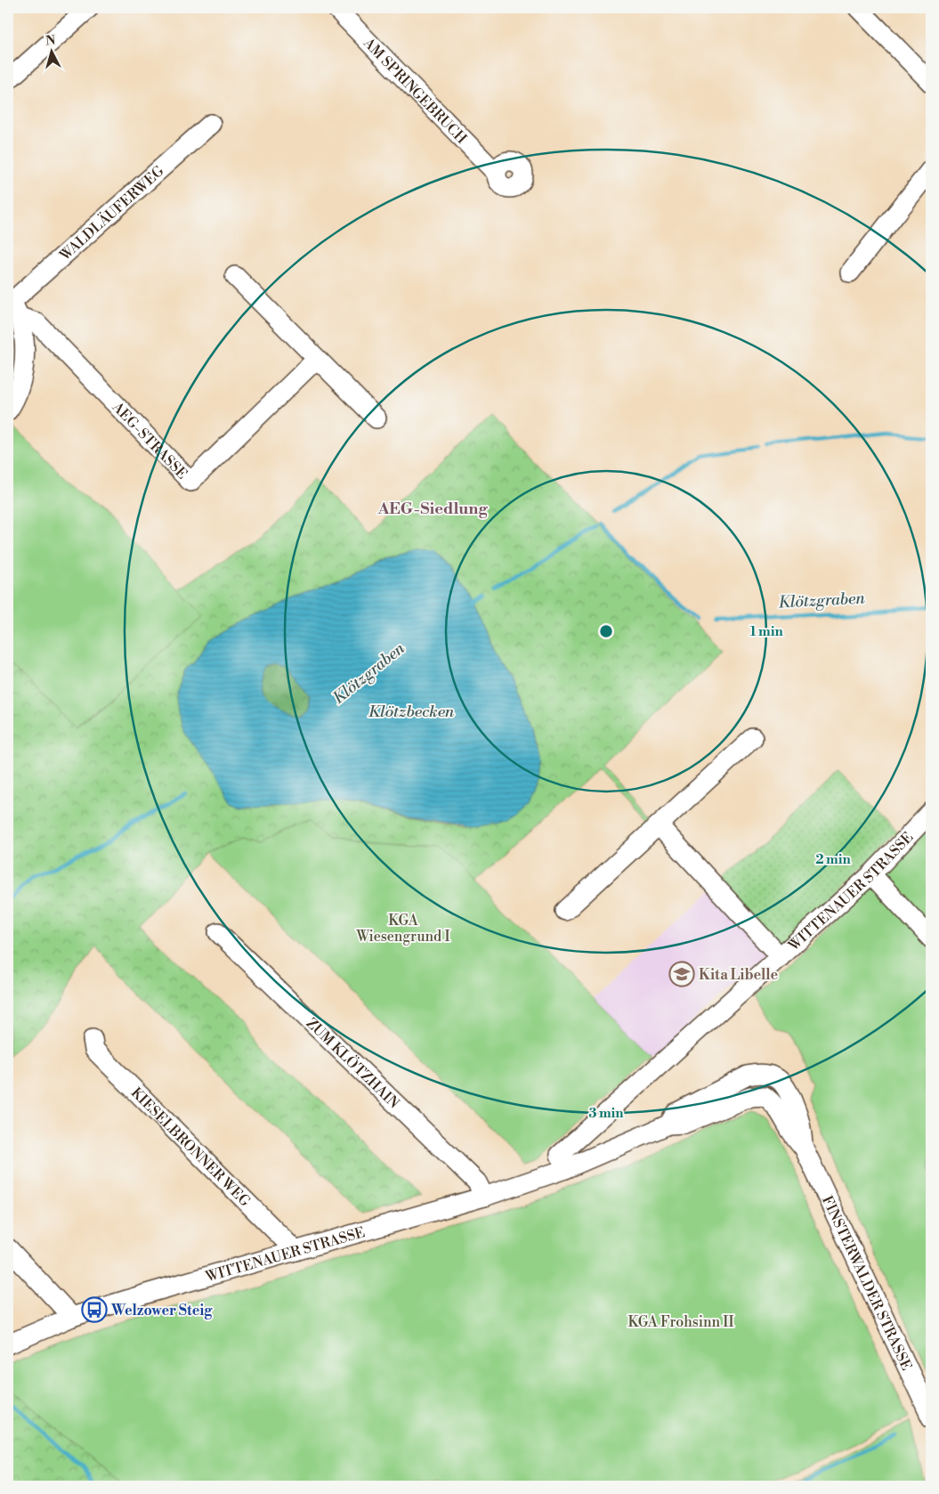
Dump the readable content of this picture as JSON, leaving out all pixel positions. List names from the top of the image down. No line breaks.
{"streets":{"street":["AM SPRINGEBRUCH","WALDLÄUFERWEG","AEG-STRASSE","WITTENAUER STRASSE","ZUM KLÖTZHAIN","KIESELBRONNER WEG","FINSTERWALDER STRASSE"]},"crossings":[["WALDLÄUFERWEG","AEG-STRASSE"],["WITTENAUER STRASSE","ZUM KLÖTZHAIN"],["WITTENAUER STRASSE","KIESELBRONNER WEG"],["WITTENAUER STRASSE","FINSTERWALDER STRASSE"]],"districts":["AEG-Siedlung"],"water":["Klötzgraben","Klötzbecken"],"parks":["KGA Wiesengrund I","KGA Frohsinn II"],"places":{"school or university":["Kita Libelle"],"bus stop":["Welzower Steig"]},"north":"top","rings":["1 min","2 min","3 min"]}
